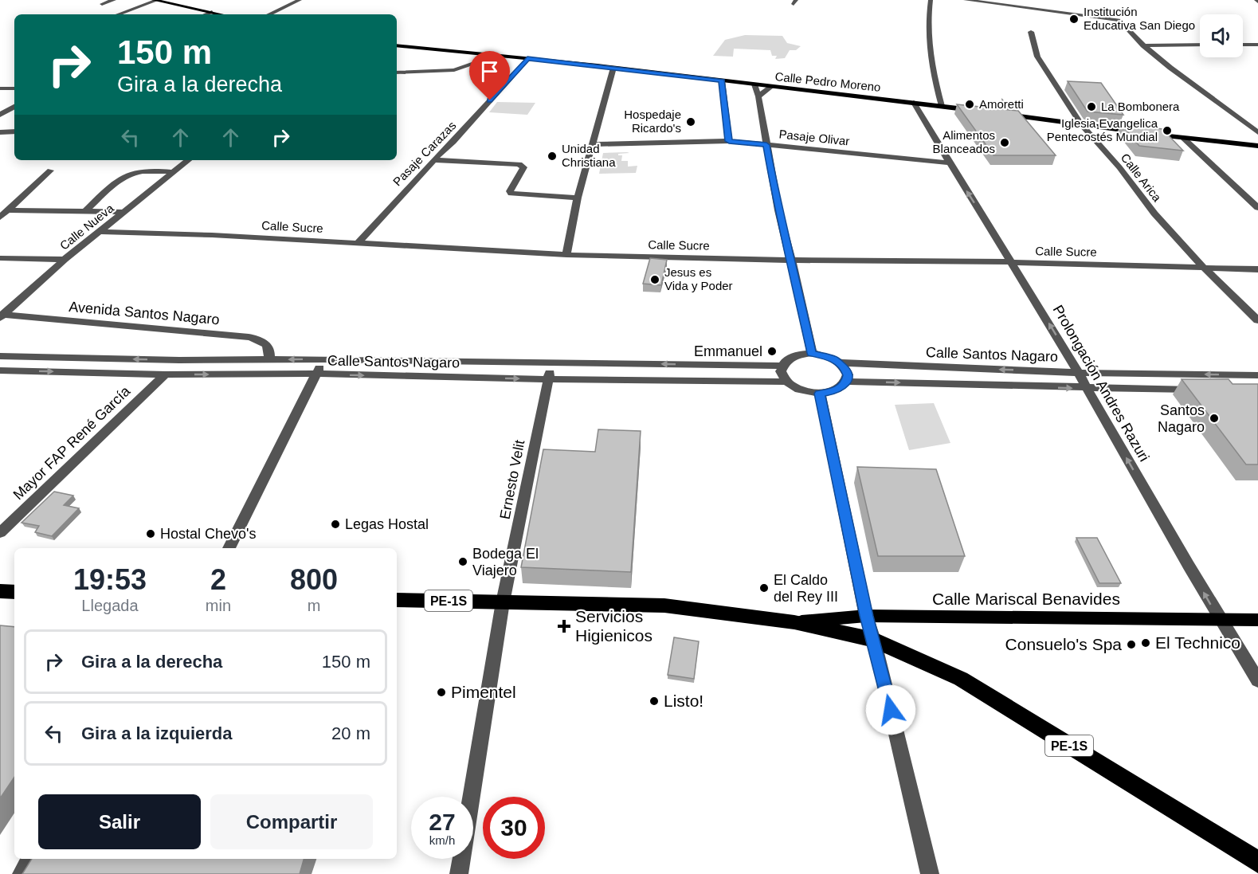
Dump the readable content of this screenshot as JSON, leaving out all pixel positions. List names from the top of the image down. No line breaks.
{"streets":{"highway":["PE-1S"],"main road":["Calle Pedro Moreno","Calle Mariscal Benavides"],"street":["Pasaje Olivar","Pasaje Carazas","Calle Arica","Calle Nueva","Calle Sucre","Avenida Santos Nagaro","Calle Santos Nagaro","Prolongación Andres Razuri","Mayor FAP René García","Ernesto Velit"]},"crossings":[["Calle Pedro Moreno","Pasaje Carazas"],["Calle Pedro Moreno","Prolongación Andres Razuri"],["Pasaje Olivar","Prolongación Andres Razuri"],["Pasaje Carazas","Calle Sucre"],["Calle Arica","Calle Sucre"],["Calle Nueva","Calle Sucre"],["Calle Nueva","Avenida Santos Nagaro"],["Calle Sucre","Prolongación Andres Razuri"],["Avenida Santos Nagaro","Calle Santos Nagaro"],["Calle Santos Nagaro","Prolongación Andres Razuri"],["Calle Santos Nagaro","Mayor FAP René García"],["Calle Santos Nagaro","Ernesto Velit"],["Prolongación Andres Razuri","Calle Mariscal Benavides"],["Ernesto Velit","PE-1S"],["Calle Mariscal Benavides","PE-1S"]],"one_way":["Prolongación Andres Razuri"],"places":{"other":["Institución Educativa San Diego","Amoretti","La Bombonera","Hospedaje Ricardo's","Iglesia Evangelica Pentecostés Mundial","Alimentos Blanceados","Unidad Christiana","Jesus es Vida y Poder","Emmanuel","Santos Nagaro","Legas Hostal","Hostal Chevo's","Bodega El Viajero","El Caldo del Rey III","El Technico","Consuelo's Spa","Pimentel","Listo!"],"health":["Servicios Higienicos"]},"page":{"turn":["150 m","Gira a la derecha"],"eta":["19:53","Llegada","2","min","800","m"],"list":[{"name":"Gira a la derecha","value":"150 m"},{"name":"Gira a la izquierda","value":"20 m"}],"buttons":["Salir","Compartir"],"speed":"27 km/h","limit":"30"}}
